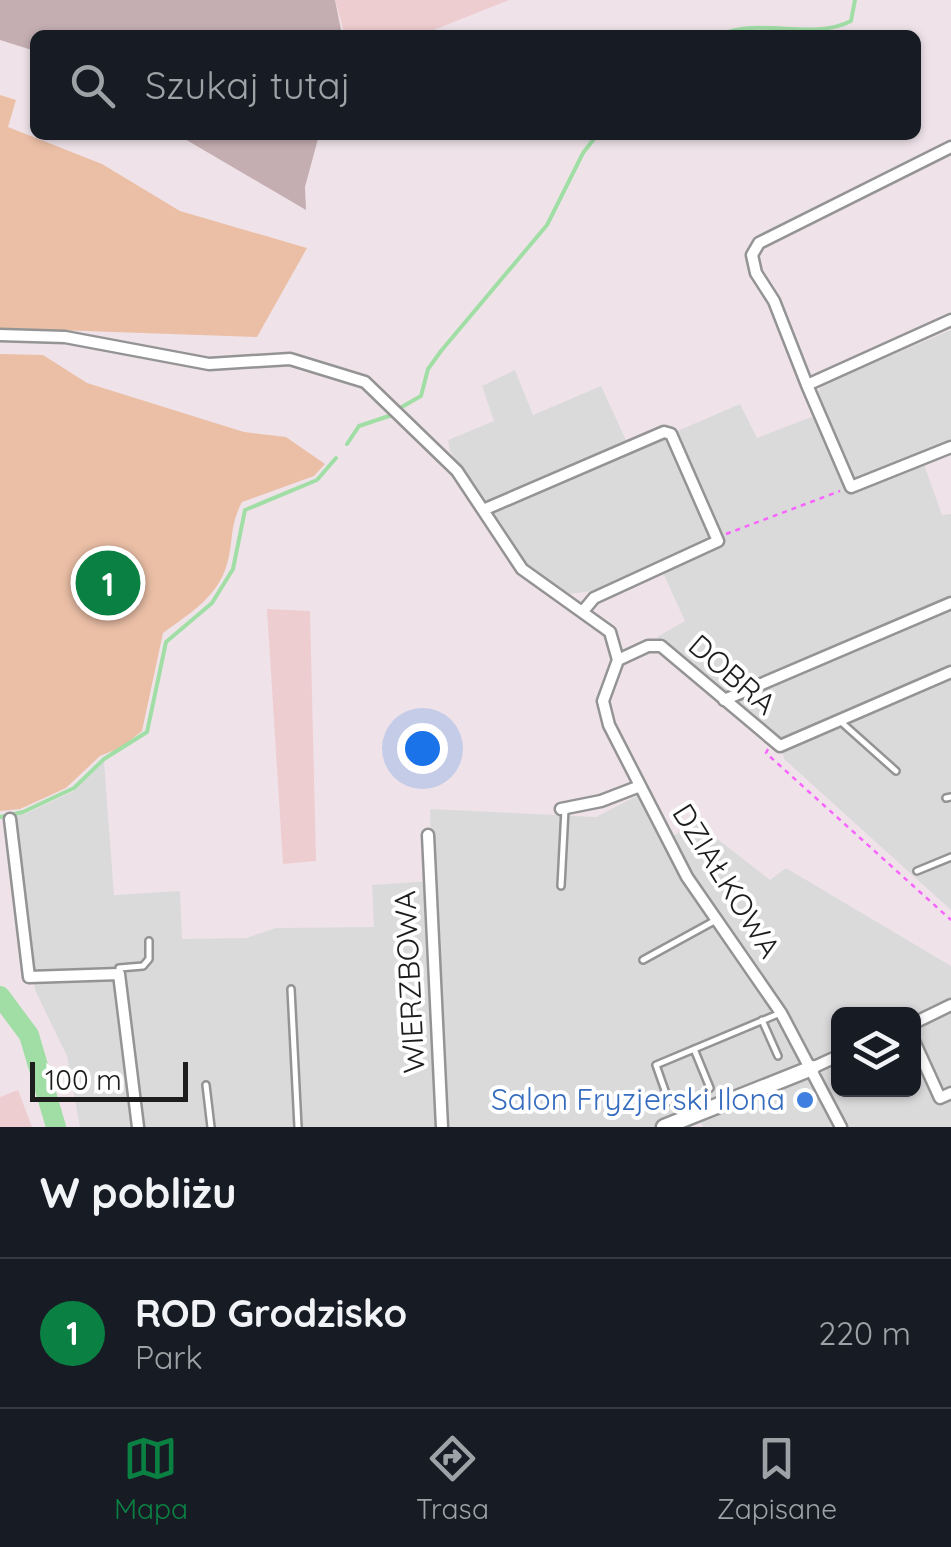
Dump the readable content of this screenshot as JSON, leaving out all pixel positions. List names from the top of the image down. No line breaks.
{"streets":{"street":["DOBRA","DZIAŁKOWA","WIERZBOWA"]},"crossings":[["DOBRA","DZIAŁKOWA"]],"places":["Salon Fryzjerski Ilona"],"scale_bar":"100 m","page":{"search":"Szukaj tutaj","pins":"1","scale":"100 m","heading":"W pobliżu","list":[{"mark":"1","name":"ROD Grodzisko","note":"Park","value":"220 m"}],"nav":["Mapa","Trasa","Zapisane"]}}
